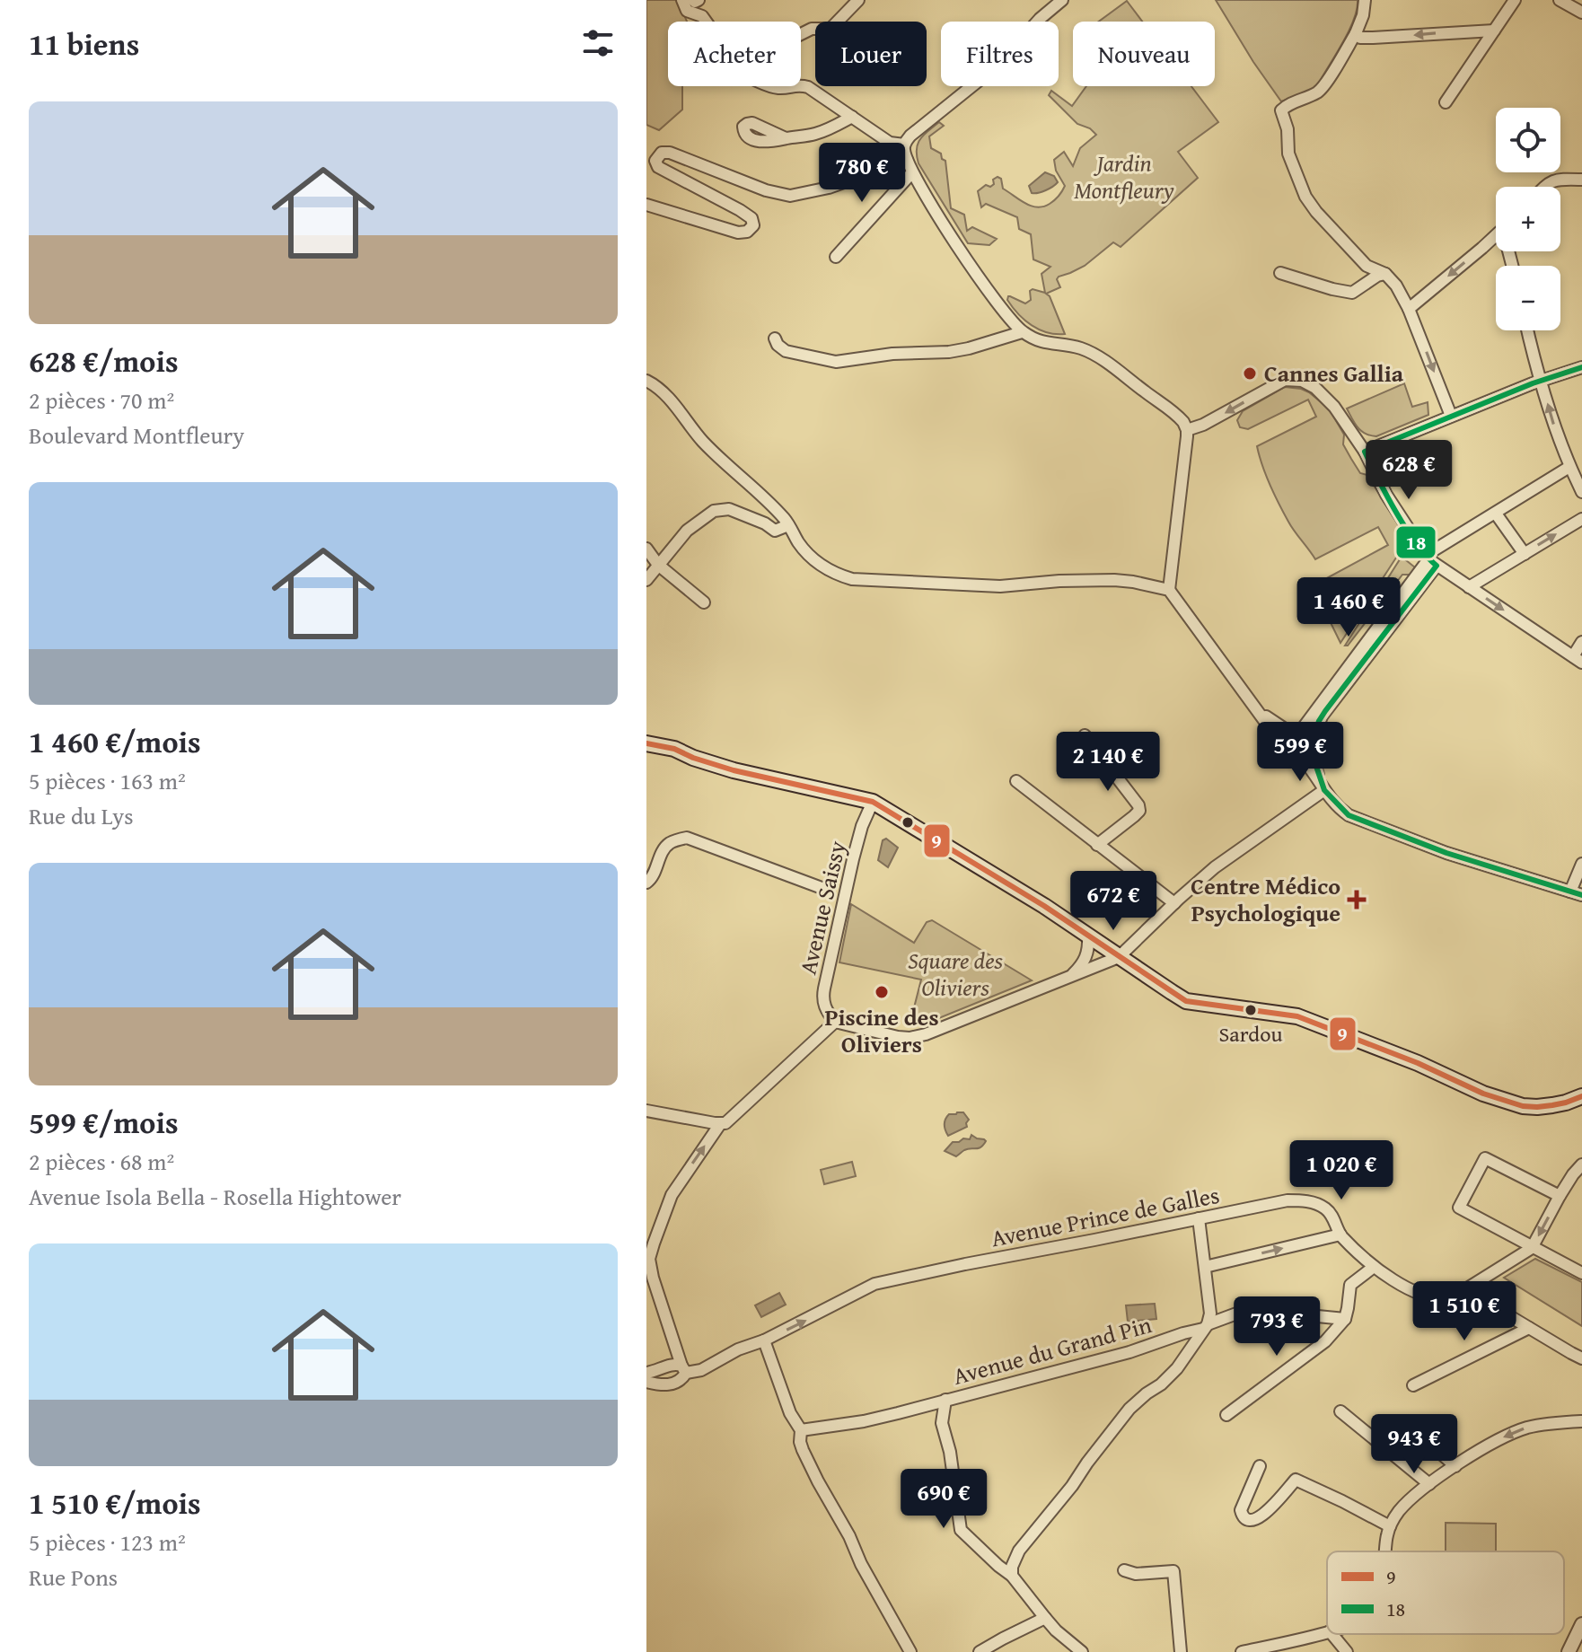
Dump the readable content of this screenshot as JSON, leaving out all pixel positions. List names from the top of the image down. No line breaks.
{"streets":{"street":["Avenue Saissy","Avenue Prince de Galles","Avenue du Grand Pin"]},"one_way":["Avenue Prince de Galles"],"parks":["Jardin Montfleury","Square des Oliviers"],"places":{"other":["Cannes Gallia","Piscine des Oliviers","Sardou"],"health":["Centre Médico Psychologique"]},"lines":["transit line 18","transit line 9"],"legend":["9","18"],"page":{"heading":"11 biens","chip":["Acheter","Louer","Filtres","Nouveau"],"list":[{"name":"628 €/mois","note":"2 pièces · 70 m² · Boulevard Montfleury"},{"name":"1 460 €/mois","note":"5 pièces · 163 m² · Rue du Lys"},{"name":"599 €/mois","note":"2 pièces · 68 m² · Avenue Isola Bella - Rosella Hightower"},{"name":"1 510 €/mois","note":"5 pièces · 123 m² · Rue Pons"}],"map_buttons":["+","−"],"price":["780 €","628 €","1 460 €","599 €","2 140 €","672 €","1 020 €","1 510 €","793 €","943 €","690 €"]}}
